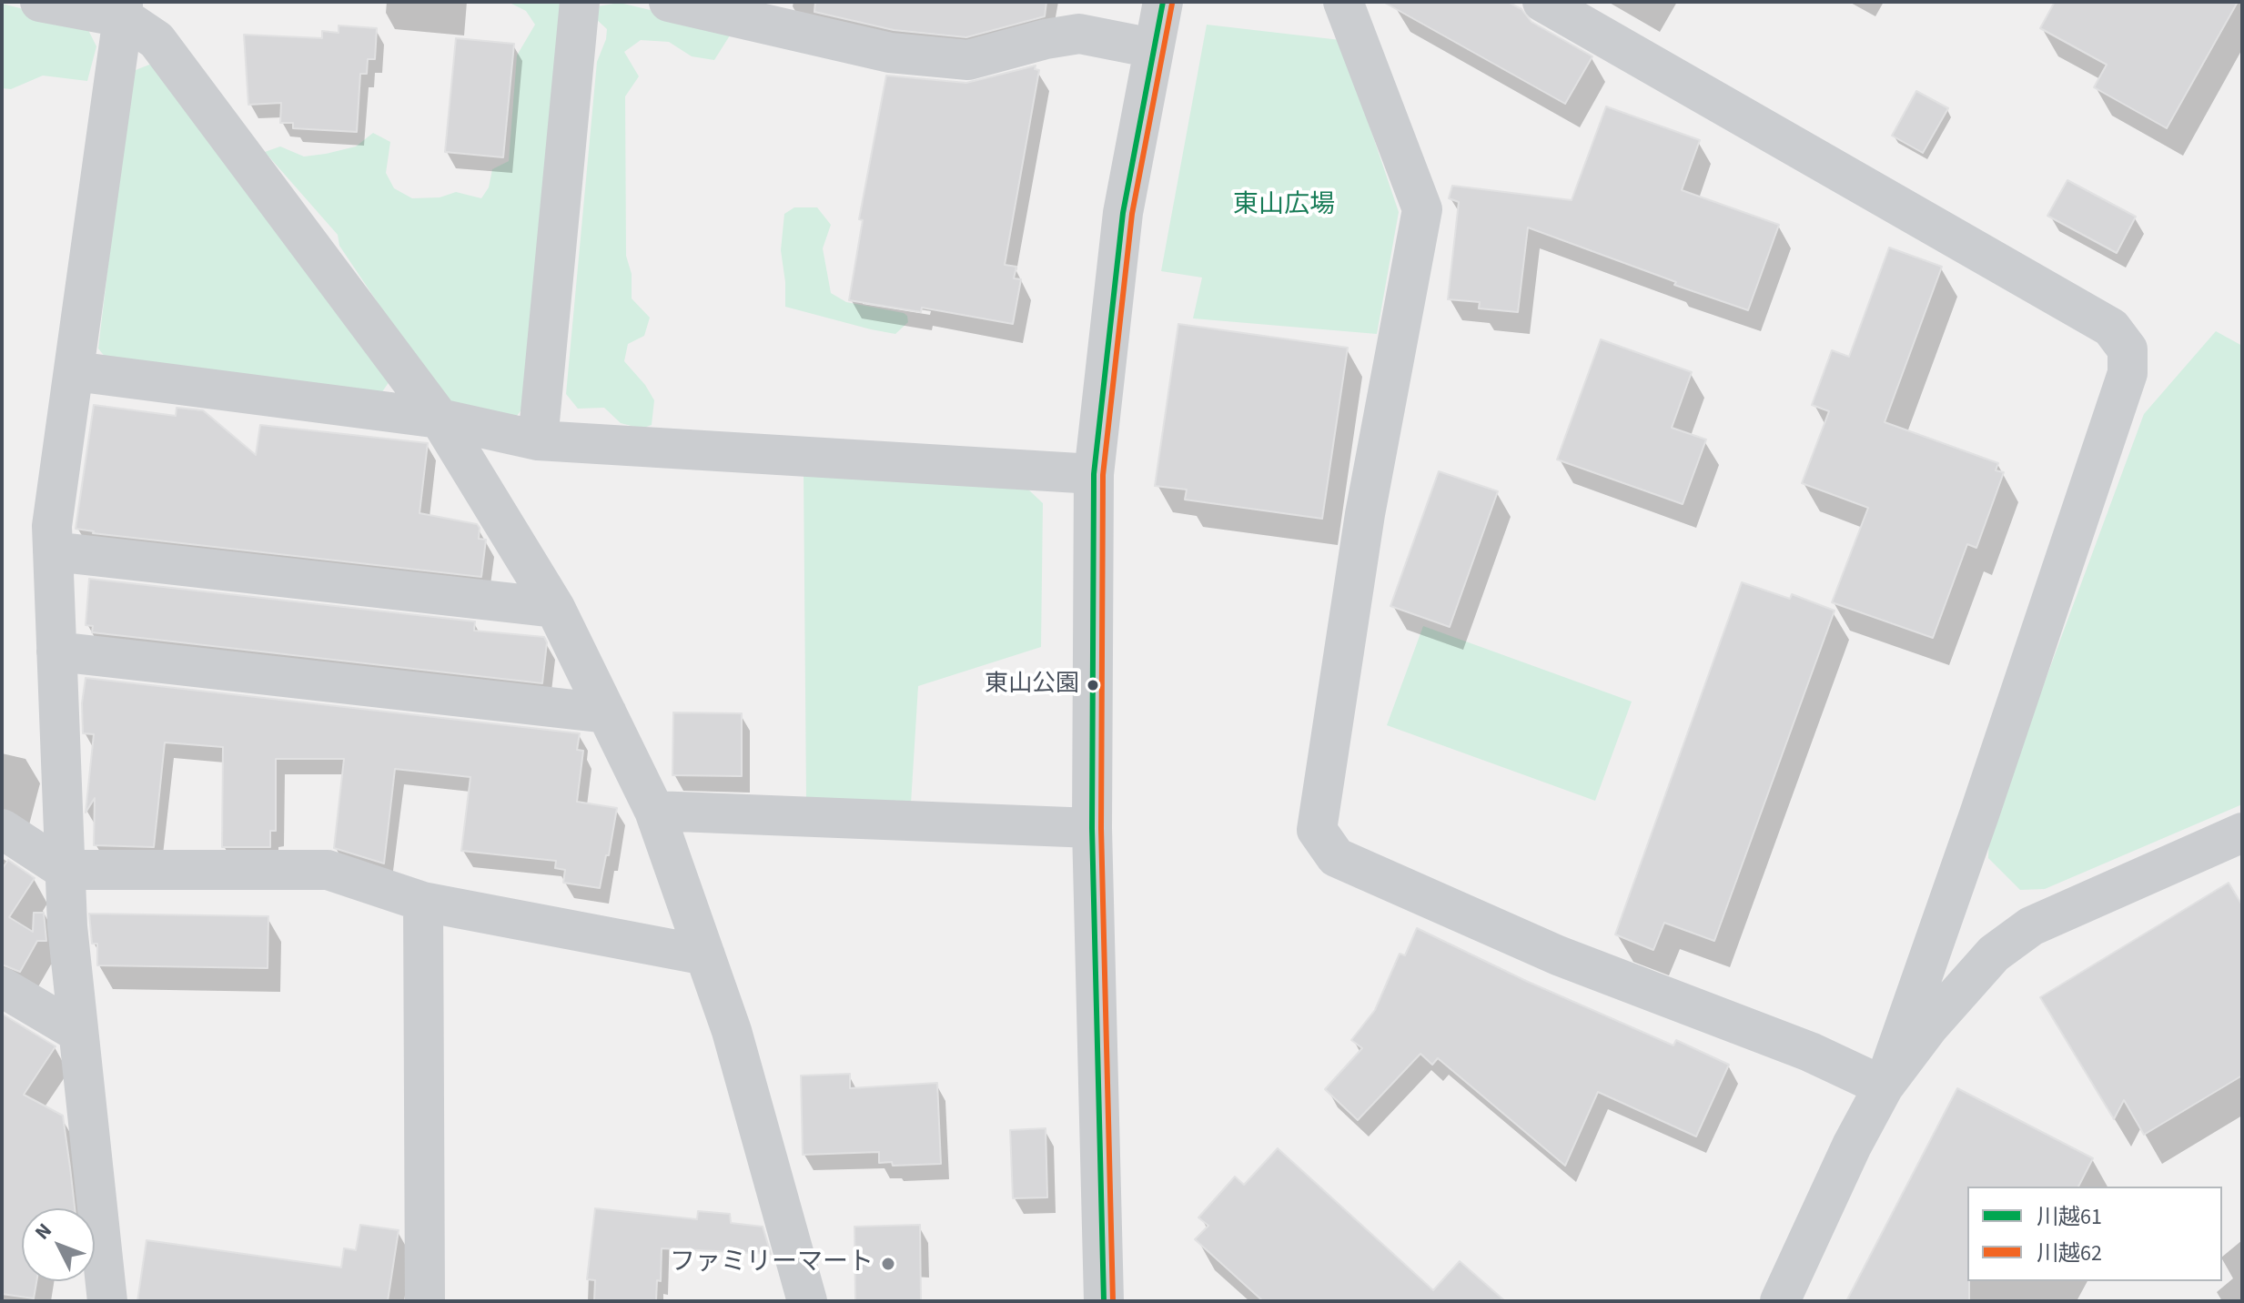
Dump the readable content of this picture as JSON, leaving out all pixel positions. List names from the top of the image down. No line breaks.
{"parks":["東山広場"],"places":["東山公園","ファミリーマート"],"lines":["transit line 川越61","transit line 川越62"],"legend":["川越61","川越62"],"north":"top left"}
